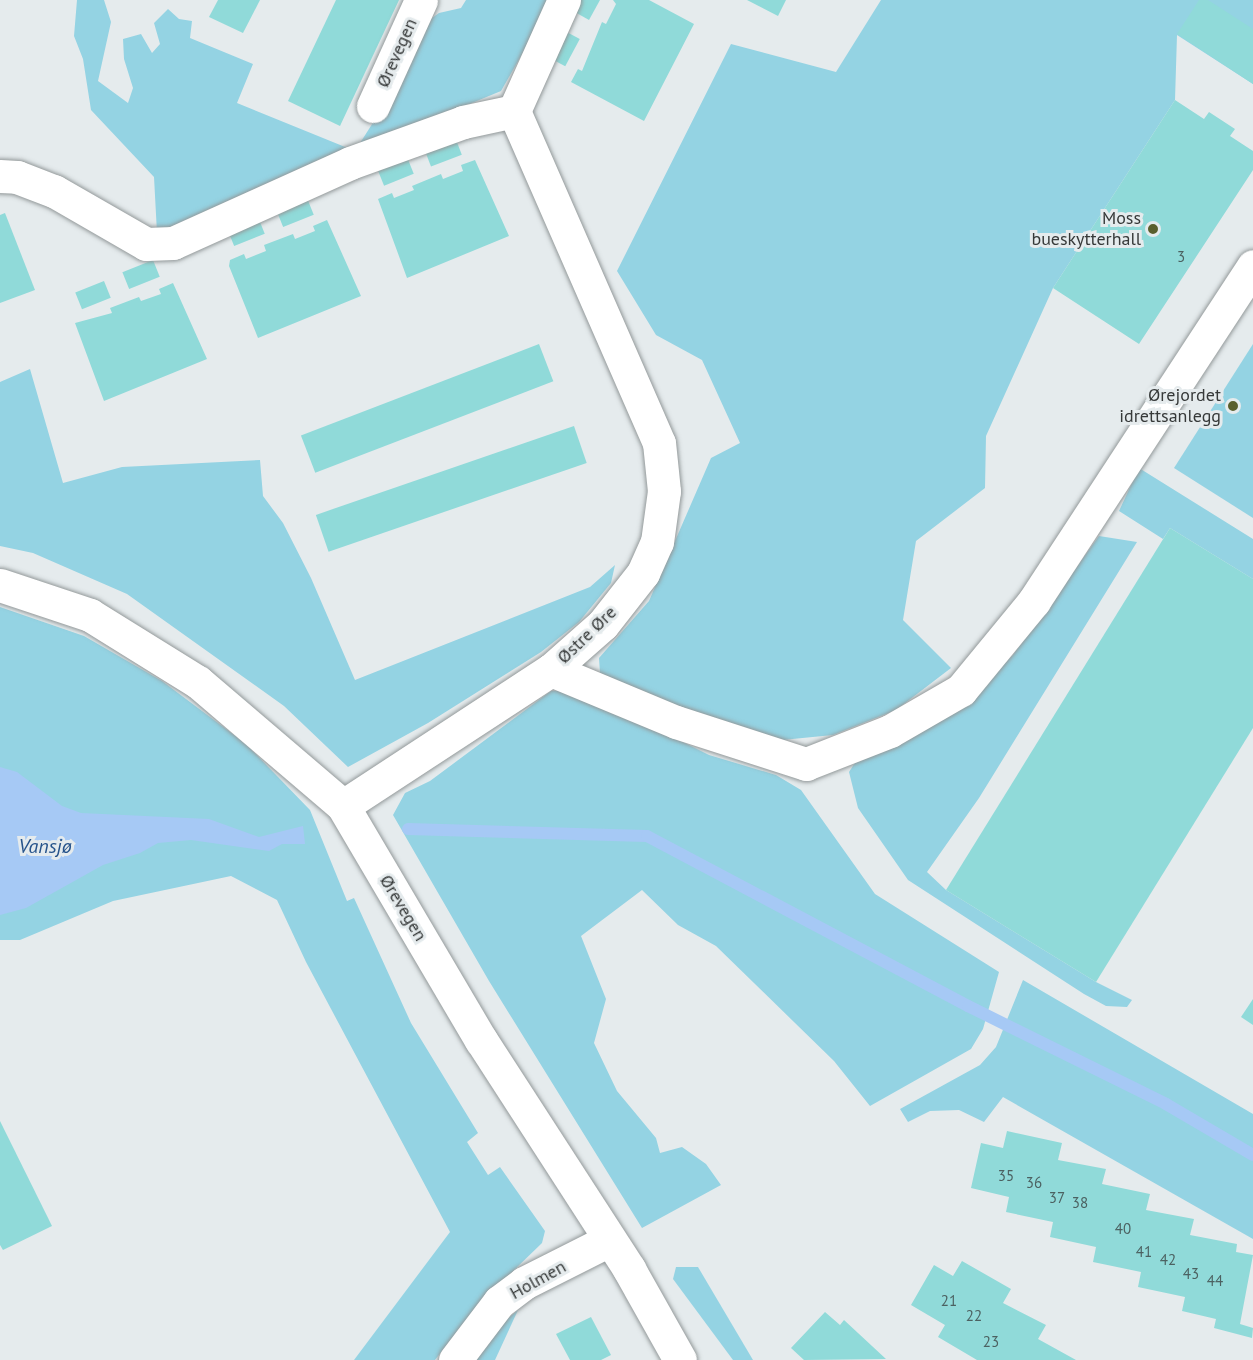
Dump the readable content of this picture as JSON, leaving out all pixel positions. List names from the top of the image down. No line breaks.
{"streets":{"street":["Ørevegen","Østre Øre","Holmen"]},"crossings":[["Ørevegen","Østre Øre"],["Ørevegen","Holmen"]],"water":["Vansjø"],"places":["Moss bueskytterhall","Ørejordet idrettsanlegg"],"house_numbers":["3","35","36","37","38","40","41","42","43","44","21","22","23"]}
